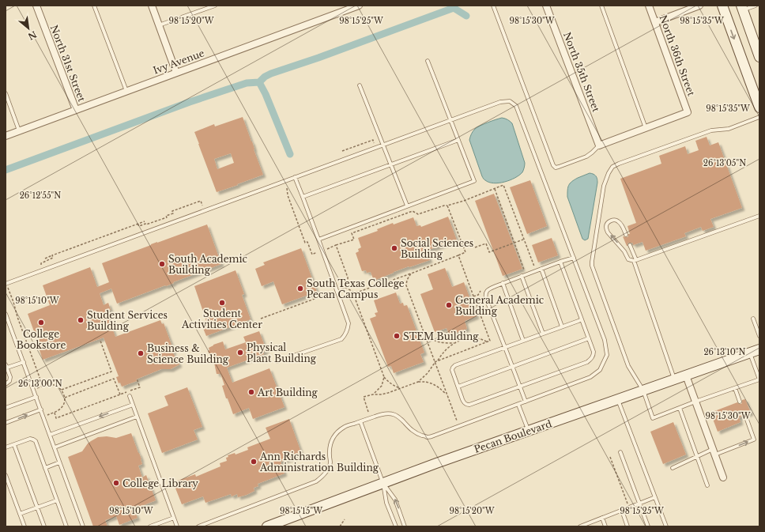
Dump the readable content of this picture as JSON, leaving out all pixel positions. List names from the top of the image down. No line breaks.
{"streets":{"main road":["Pecan Boulevard"],"street":["North 36th Street","Ivy Avenue","North 31st Street","North 35th Street"]},"crossings":[["Ivy Avenue","North 31st Street"]],"places":["Social Sciences Building","South Academic Building","South Texas College Pecan Campus","Student Activities Center","General Academic Building","Student Services Building","College Bookstore","STEM Building","Physical Plant Building","Business & Science Building","Art Building","Ann Richards Administration Building","College Library"],"north":"bottom right","coordinates":["98°15'20\"W","98°15'25\"W","98°15'30\"W","98°15'35\"W","26°13'05\"N","26°12'55\"N","98°15'10\"W","26°13'10\"N","26°13'00\"N","98°15'15\"W"]}
